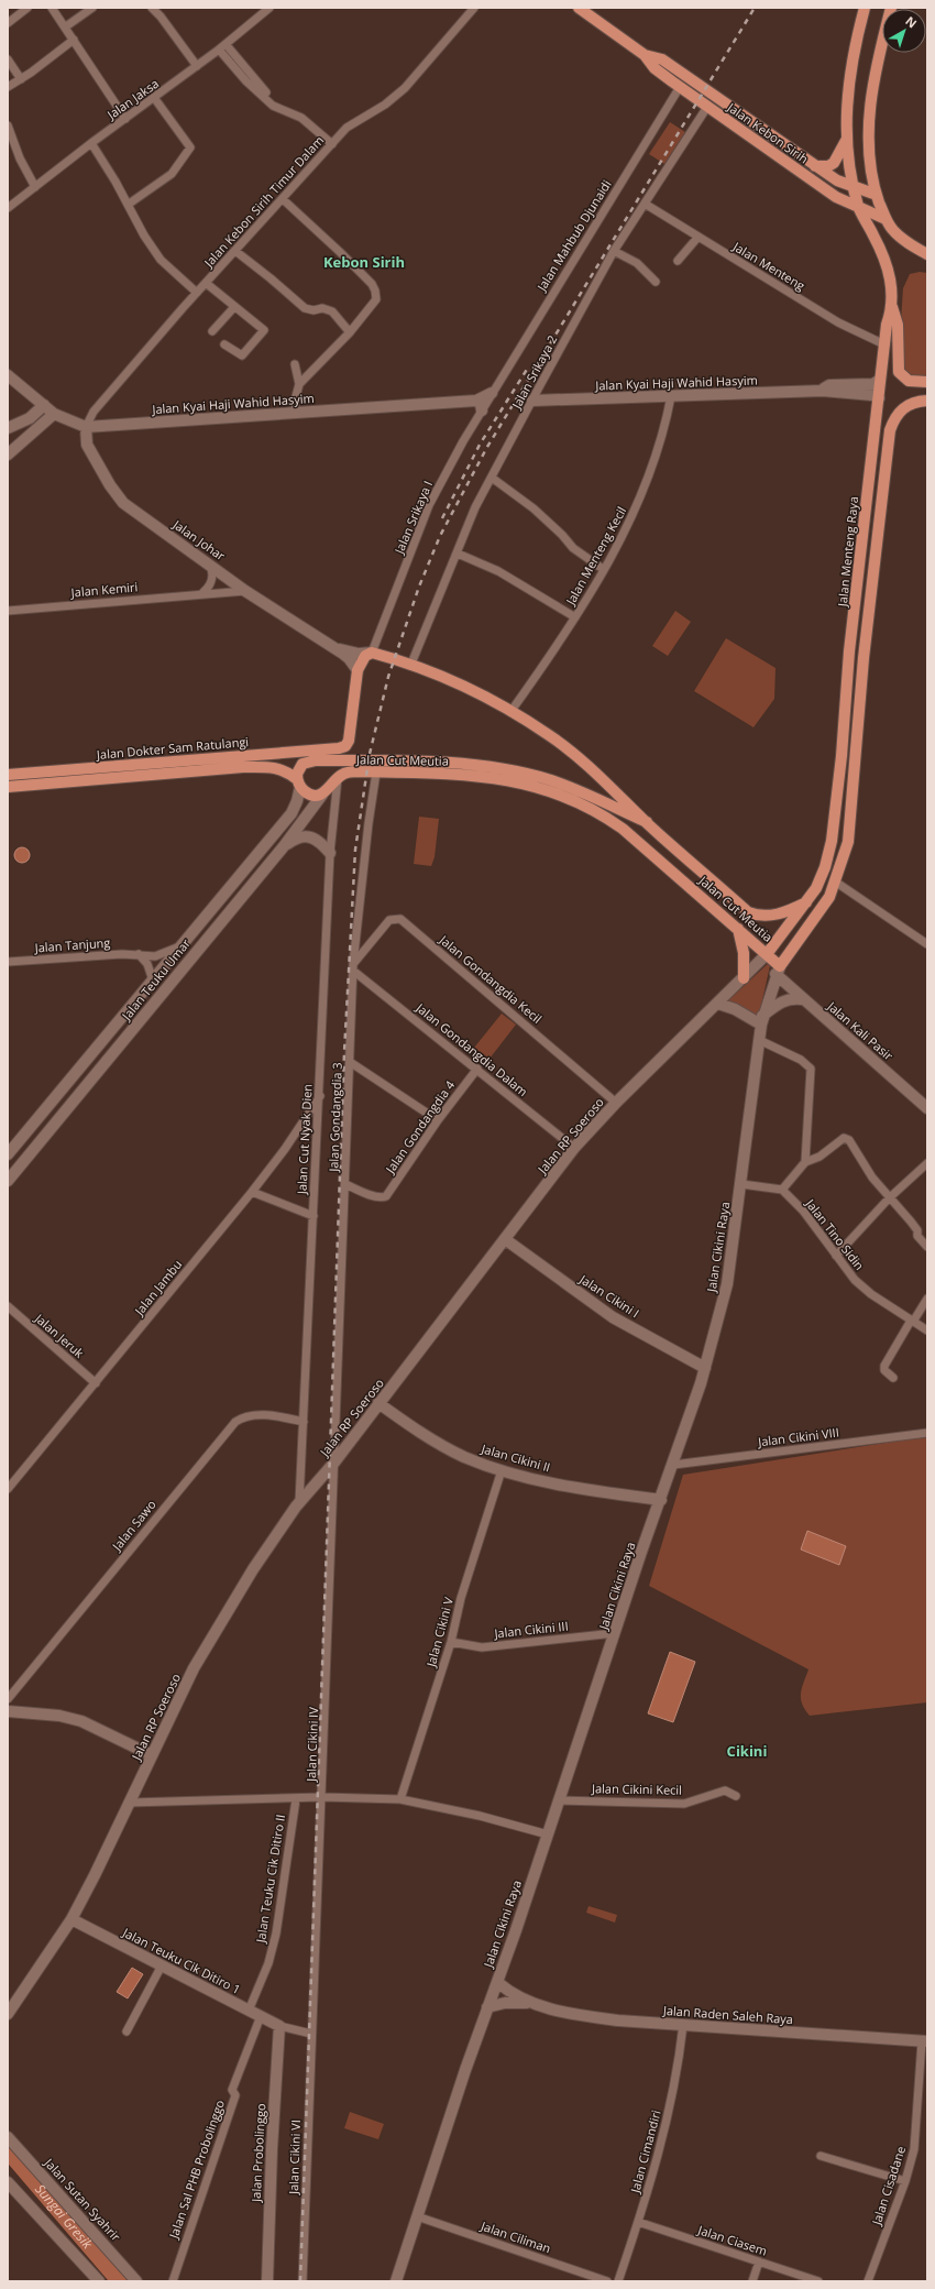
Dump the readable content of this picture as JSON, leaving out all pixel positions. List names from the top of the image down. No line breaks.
{"streets":{"main road":["Jalan Kebon Sirih","Jalan Kyai Haji Wahid Hasyim","Jalan Johar","Jalan Menteng Raya","Jalan Dokter Sam Ratulangi","Jalan Cut Meutia","Jalan Teuku Umar","Jalan Kali Pasir","Jalan RP Soeroso","Jalan Cikini Raya","Jalan Cikini I","Jalan Cikini II","Jalan Teuku Cik Ditiro 1","Jalan Raden Saleh Raya","Jalan Probolinggo","Jalan Sutan Syahrir"],"street":["Jalan Jaksa","Jalan Kebon Sirih Timur Dalam","Jalan Mahbub Djunaidi","Jalan Menteng","Jalan Srikaya 2","Jalan Srikaya I","Jalan Menteng Kecil","Jalan Kemiri","Jalan Tanjung","Jalan Gondangdia Kecil","Jalan Gondangdia Dalam","Jalan Gondangdia 3","Jalan Gondangdia 4","Jalan Cut Nyak Dien","Jalan Tino Sidin","Jalan Jambu","Jalan Jeruk","Jalan Cikini VIII","Jalan Sawo","Jalan Cikini III","Jalan Cikini V","Jalan Cikini IV","Jalan Cikini Kecil","Jalan Teuku Cik Ditiro II","Jalan Cimandiri","Jalan Cikini VI","Jalan Sal PHB Probolinggo","Jalan Cisadane","Jalan Ciliman","Jalan Ciasem"]},"crossings":[["Jalan Kebon Sirih","Jalan Mahbub Djunaidi"],["Jalan Kebon Sirih","Jalan Srikaya 2"],["Jalan Kebon Sirih","Jalan Menteng Raya"],["Jalan Kebon Sirih Timur Dalam","Jalan Kyai Haji Wahid Hasyim"],["Jalan Kebon Sirih Timur Dalam","Jalan Johar"],["Jalan Menteng","Jalan Srikaya 2"],["Jalan Menteng","Jalan Menteng Raya"],["Jalan Srikaya 2","Jalan Kyai Haji Wahid Hasyim"],["Jalan Srikaya 2","Jalan Cut Meutia"],["Jalan Kyai Haji Wahid Hasyim","Jalan Srikaya I"],["Jalan Kyai Haji Wahid Hasyim","Jalan Johar"],["Jalan Kyai Haji Wahid Hasyim","Jalan Menteng Raya"],["Jalan Kyai Haji Wahid Hasyim","Jalan Menteng Kecil"],["Jalan Srikaya I","Jalan Johar"],["Jalan Srikaya I","Jalan Cut Meutia"],["Jalan Johar","Jalan Kemiri"],["Jalan Johar","Jalan Dokter Sam Ratulangi"],["Jalan Johar","Jalan Cut Meutia"],["Jalan Menteng Raya","Jalan Cut Meutia"],["Jalan Menteng Raya","Jalan RP Soeroso"],["Jalan Menteng Kecil","Jalan Cut Meutia"],["Jalan Dokter Sam Ratulangi","Jalan Cut Meutia"],["Jalan Dokter Sam Ratulangi","Jalan Teuku Umar"],["Jalan Cut Meutia","Jalan Teuku Umar"],["Jalan Cut Meutia","Jalan Kali Pasir"],["Jalan Cut Meutia","Jalan Gondangdia 3"],["Jalan Cut Meutia","Jalan RP Soeroso"],["Jalan Cut Meutia","Jalan Cut Nyak Dien"],["Jalan Cut Meutia","Jalan Cikini Raya"],["Jalan Tanjung","Jalan Teuku Umar"],["Jalan Gondangdia Kecil","Jalan Gondangdia Dalam"],["Jalan Gondangdia Kecil","Jalan Gondangdia 3"],["Jalan Gondangdia Kecil","Jalan RP Soeroso"],["Jalan Kali Pasir","Jalan Cikini Raya"],["Jalan Gondangdia Dalam","Jalan Gondangdia 3"],["Jalan Gondangdia Dalam","Jalan Gondangdia 4"],["Jalan Gondangdia Dalam","Jalan RP Soeroso"],["Jalan Gondangdia 3","Jalan Gondangdia 4"],["Jalan Gondangdia 3","Jalan RP Soeroso"],["Jalan Gondangdia 3","Jalan Cikini IV"],["Jalan RP Soeroso","Jalan Cut Nyak Dien"],["Jalan RP Soeroso","Jalan Cikini I"],["Jalan RP Soeroso","Jalan Cikini II"],["Jalan RP Soeroso","Jalan Cikini IV"],["Jalan RP Soeroso","Jalan Teuku Cik Ditiro II"],["Jalan RP Soeroso","Jalan Teuku Cik Ditiro 1"],["Jalan Cut Nyak Dien","Jalan Jambu"],["Jalan Cut Nyak Dien","Jalan Sawo"],["Jalan Cikini Raya","Jalan Cikini I"],["Jalan Cikini Raya","Jalan Cikini VIII"],["Jalan Cikini Raya","Jalan Cikini II"],["Jalan Cikini Raya","Jalan Cikini III"],["Jalan Cikini Raya","Jalan Cikini IV"],["Jalan Cikini Raya","Jalan Cikini Kecil"],["Jalan Cikini Raya","Jalan Raden Saleh Raya"],["Jalan Cikini Raya","Jalan Ciliman"],["Jalan Jambu","Jalan Jeruk"],["Jalan Cikini II","Jalan Cikini V"],["Jalan Cikini III","Jalan Cikini V"],["Jalan Cikini V","Jalan Cikini IV"],["Jalan Cikini IV","Jalan Teuku Cik Ditiro II"],["Jalan Cikini IV","Jalan Cikini VI"],["Jalan Teuku Cik Ditiro II","Jalan Teuku Cik Ditiro 1"],["Jalan Teuku Cik Ditiro II","Jalan Cikini VI"],["Jalan Teuku Cik Ditiro 1","Jalan Probolinggo"],["Jalan Teuku Cik Ditiro 1","Jalan Sal PHB Probolinggo"],["Jalan Raden Saleh Raya","Jalan Cimandiri"],["Jalan Raden Saleh Raya","Jalan Cisadane"],["Jalan Cimandiri","Jalan Ciasem"]],"districts":["Kebon Sirih","Cikini"],"water":["Sungai Gresik"],"north":"top right"}
